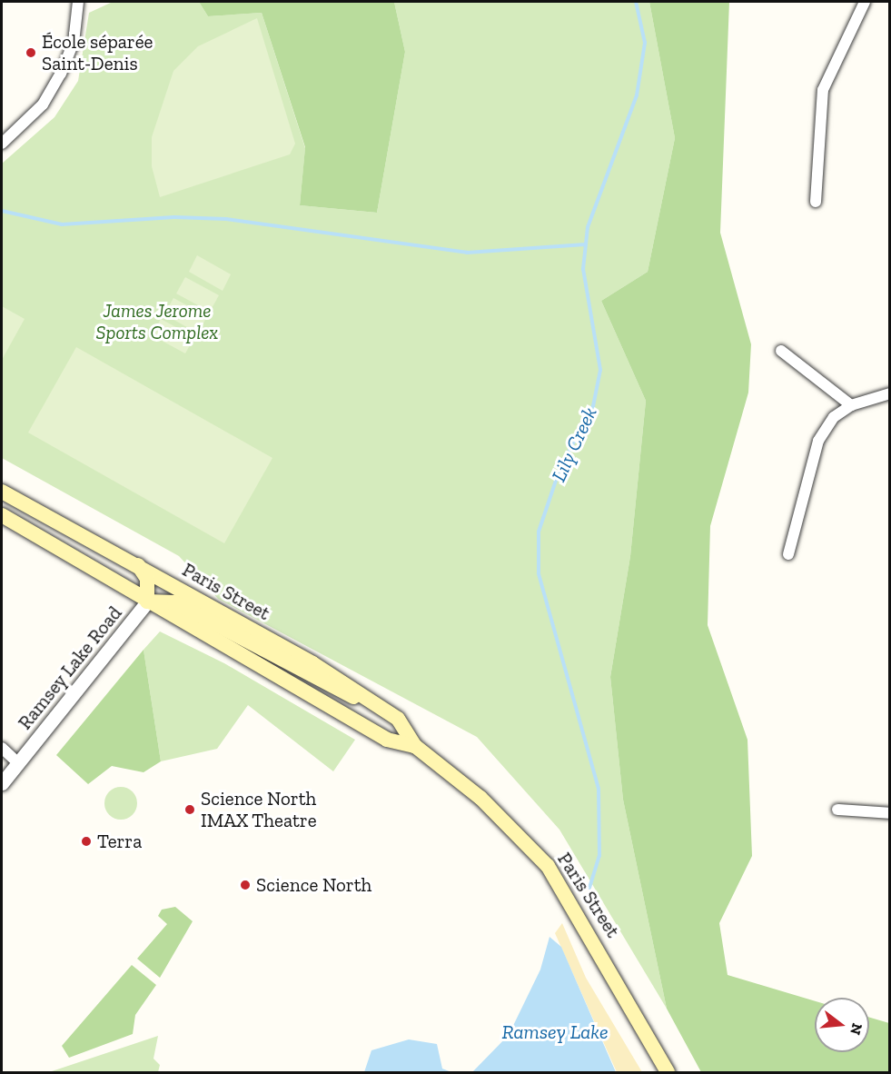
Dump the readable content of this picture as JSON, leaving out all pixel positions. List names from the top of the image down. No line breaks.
{"streets":{"main road":["Paris Street"],"street":["Ramsey Lake Road"]},"crossings":[["Paris Street","Ramsey Lake Road"]],"water":["Lily Creek","Ramsey Lake"],"parks":["James Jerome Sports Complex"],"places":["École séparée Saint-Denis","Science North IMAX Theatre","Terra","Science North"],"north":"right"}
